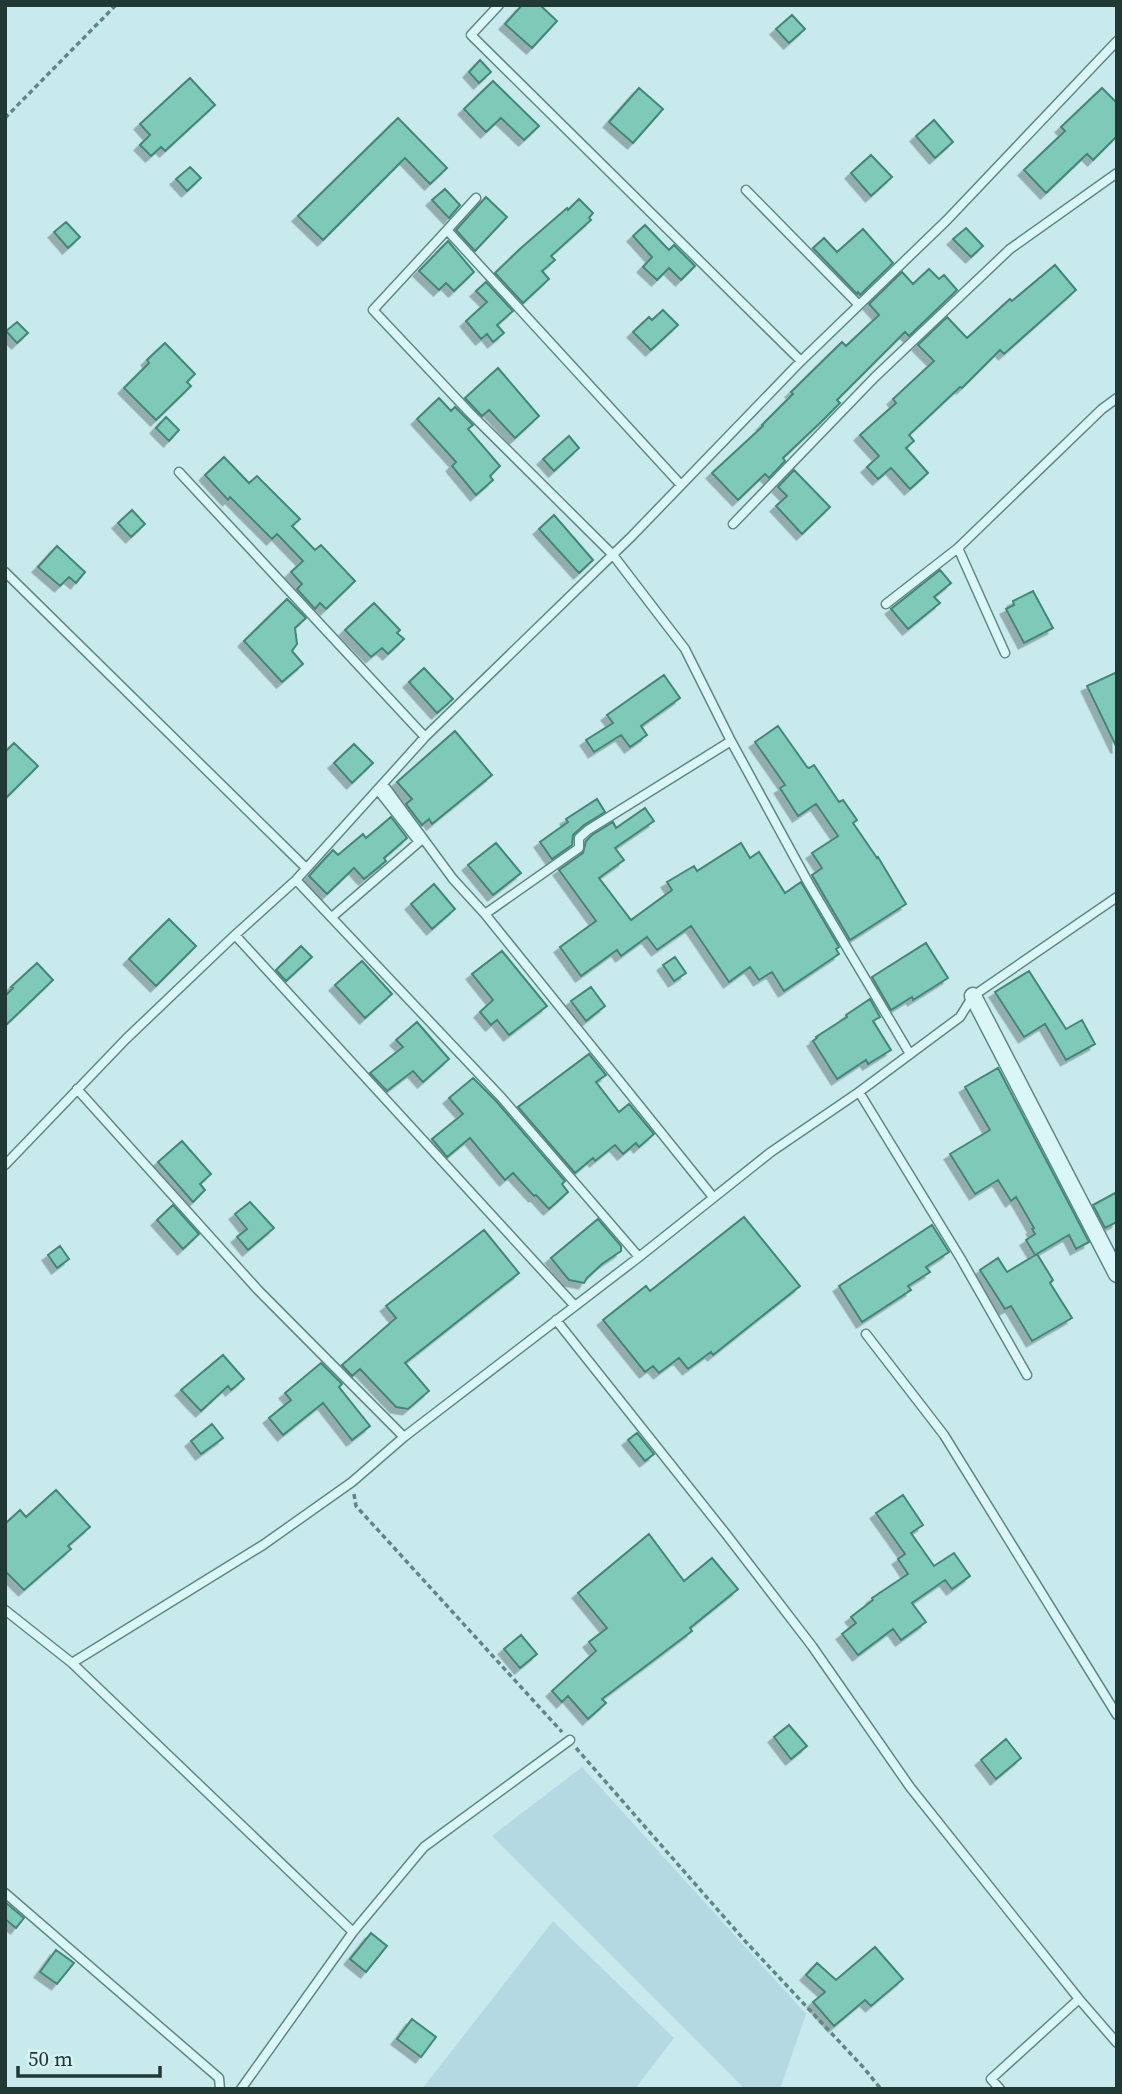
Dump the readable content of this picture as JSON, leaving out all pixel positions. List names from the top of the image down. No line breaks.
{"scale_bar":"50 m"}
